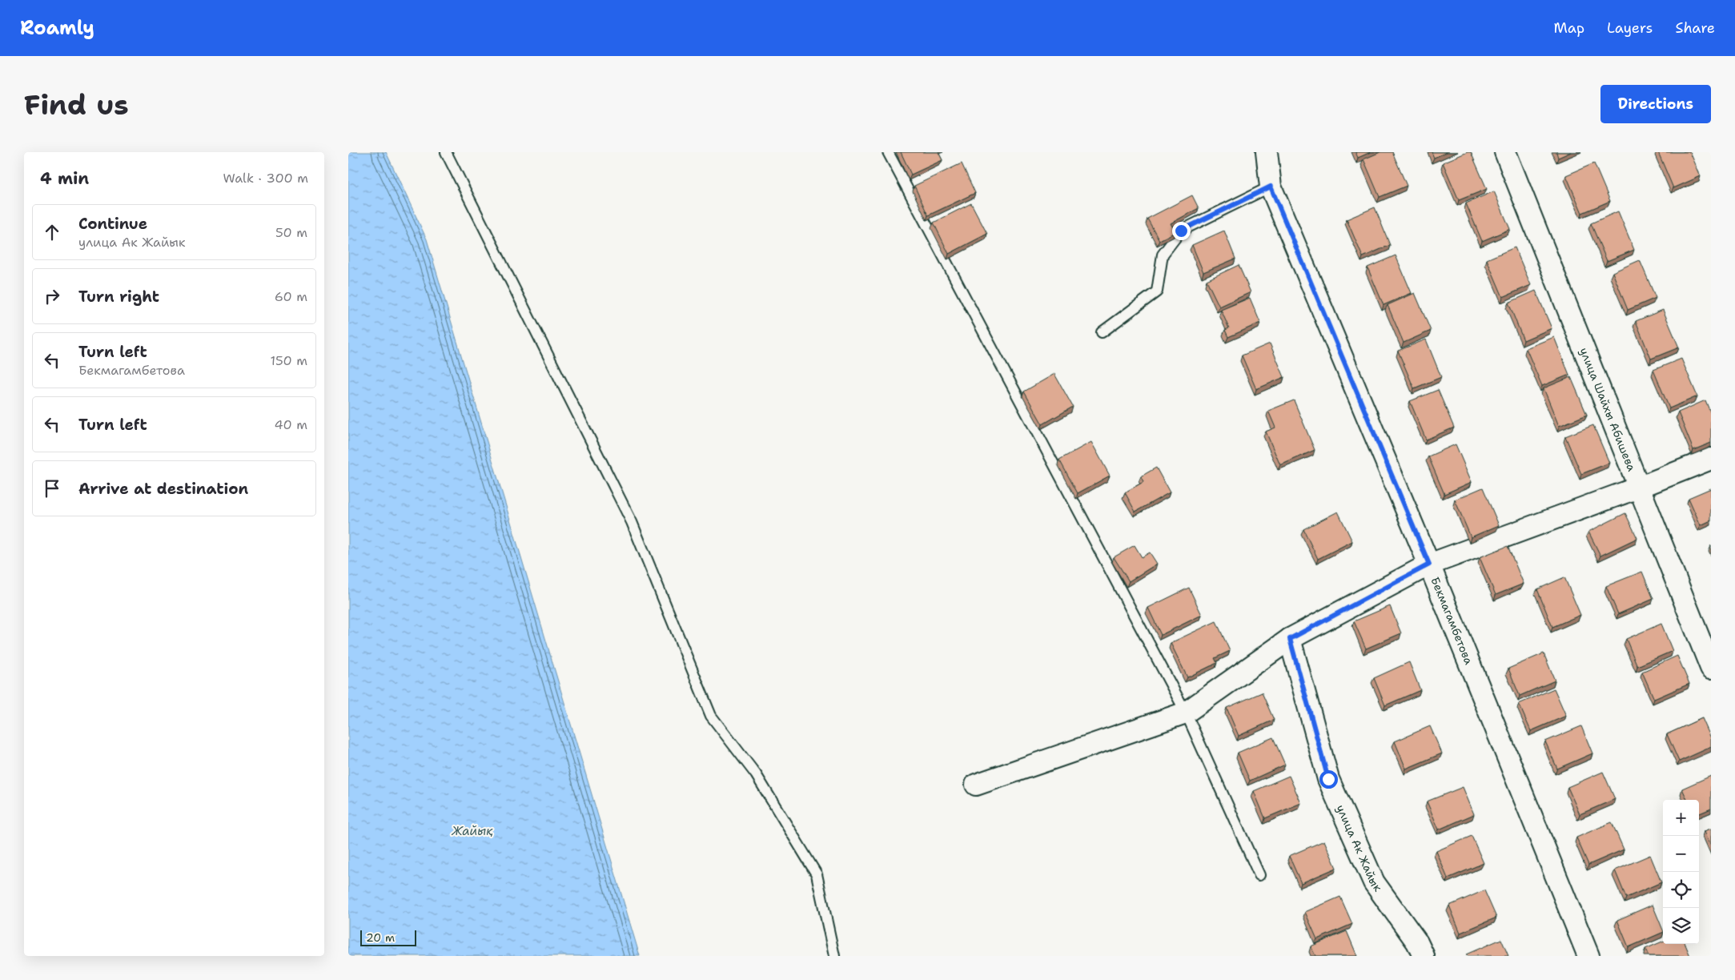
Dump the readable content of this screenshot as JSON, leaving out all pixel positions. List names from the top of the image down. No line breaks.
{"streets":{"street":["улица Шайхы Абишева","Бекмагамбетова","улица Ак Жайык"]},"water":["Жайық"],"scale_bar":"20 m","page":{"header":"Roamly","nav":["Map","Layers","Share"],"buttons":"Directions","title":"Find us","heading":["4 min","Walk · 300 m"],"list":[["Continue","улица Ак Жайык","50 m"],["Turn right","60 m"],["Turn left","Бекмагамбетова","150 m"],["Turn left","40 m"],"Arrive at destination"],"map_buttons":["+","−"],"scale":"20 m"}}
